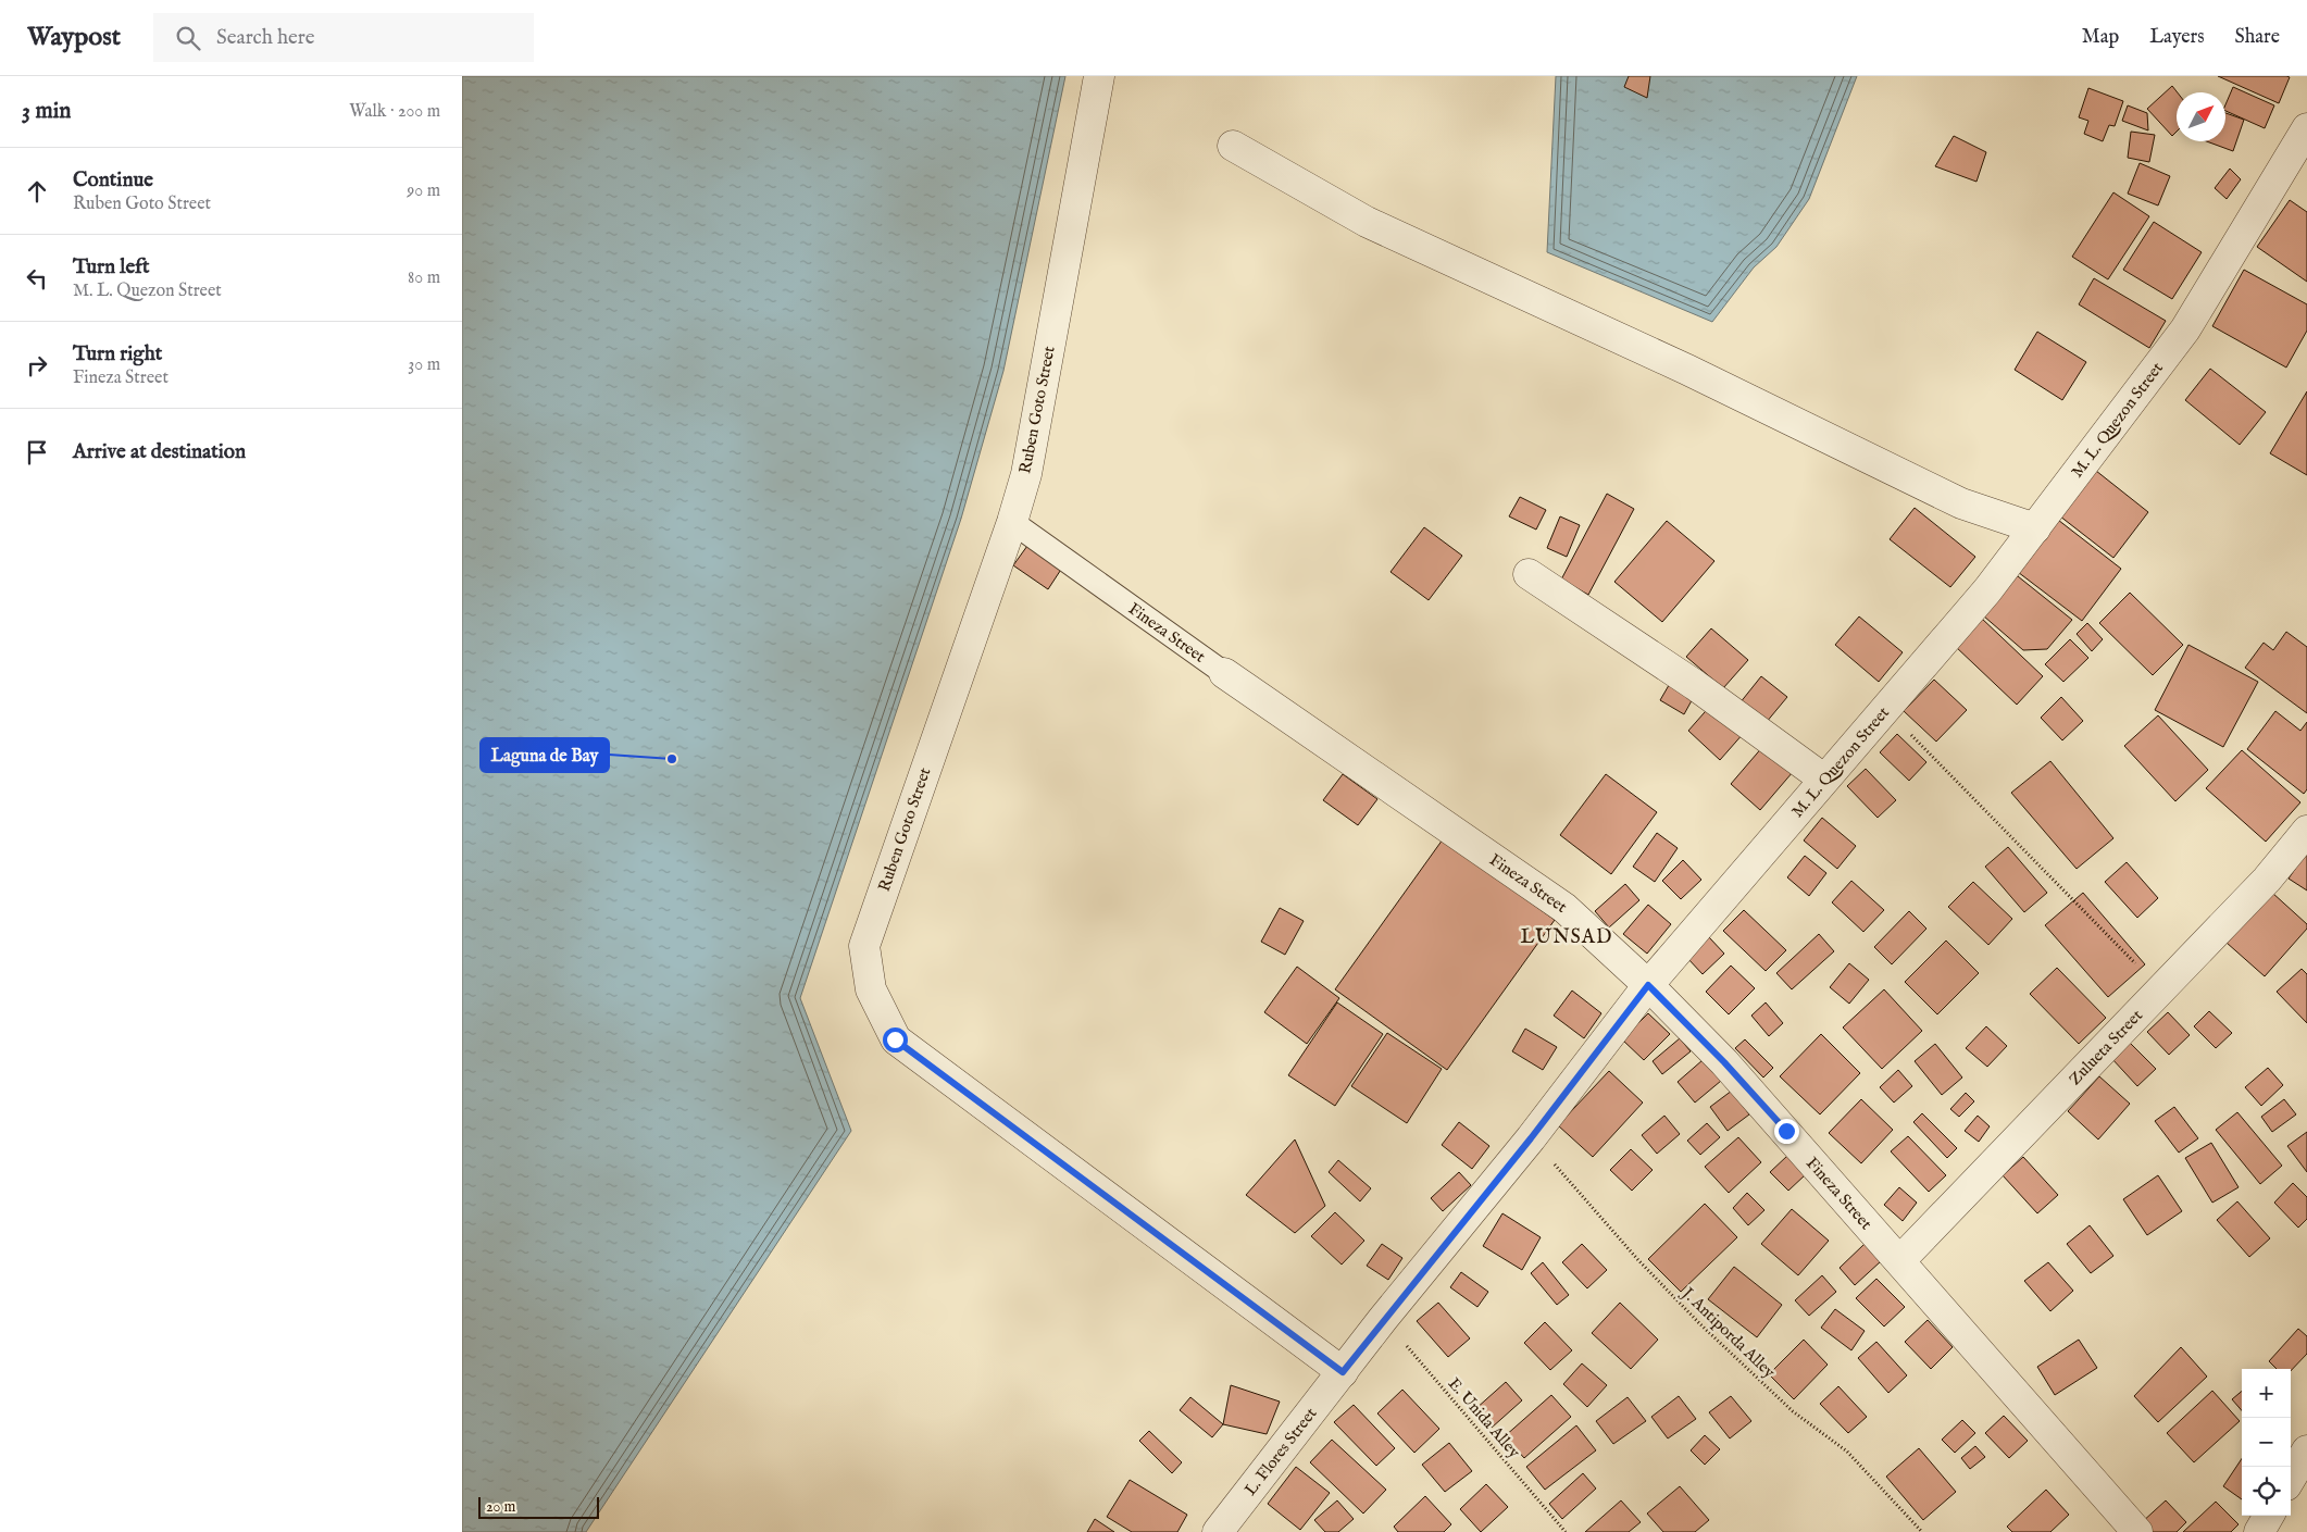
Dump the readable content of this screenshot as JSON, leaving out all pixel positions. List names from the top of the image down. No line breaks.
{"streets":{"street":["Ruben Goto Street","M. L. Quezon Street","Fineza Street","Zulueta Street","L. Flores Street"],"path":["J. Antiporda Alley","E. Unida Alley"]},"crossings":[["Ruben Goto Street","M. L. Quezon Street"],["Ruben Goto Street","Fineza Street"],["Ruben Goto Street","L. Flores Street"],["M. L. Quezon Street","Fineza Street"],["M. L. Quezon Street","J. Antiporda Alley"],["M. L. Quezon Street","E. Unida Alley"],["M. L. Quezon Street","L. Flores Street"],["Fineza Street","Zulueta Street"]],"districts":["LUNSAD"],"places":["Laguna de Bay"],"scale_bar":"20 m","north":"top right","page":{"header":"Waypost","search":"Search here","nav":["Map","Layers","Share"],"heading":["3 min","Walk · 200 m"],"list":[["Continue","Ruben Goto Street","90 m"],["Turn left","M. L. Quezon Street","80 m"],["Turn right","Fineza Street","30 m"],"Arrive at destination"],"map_buttons":["+","−"],"scale":"20 m"}}
